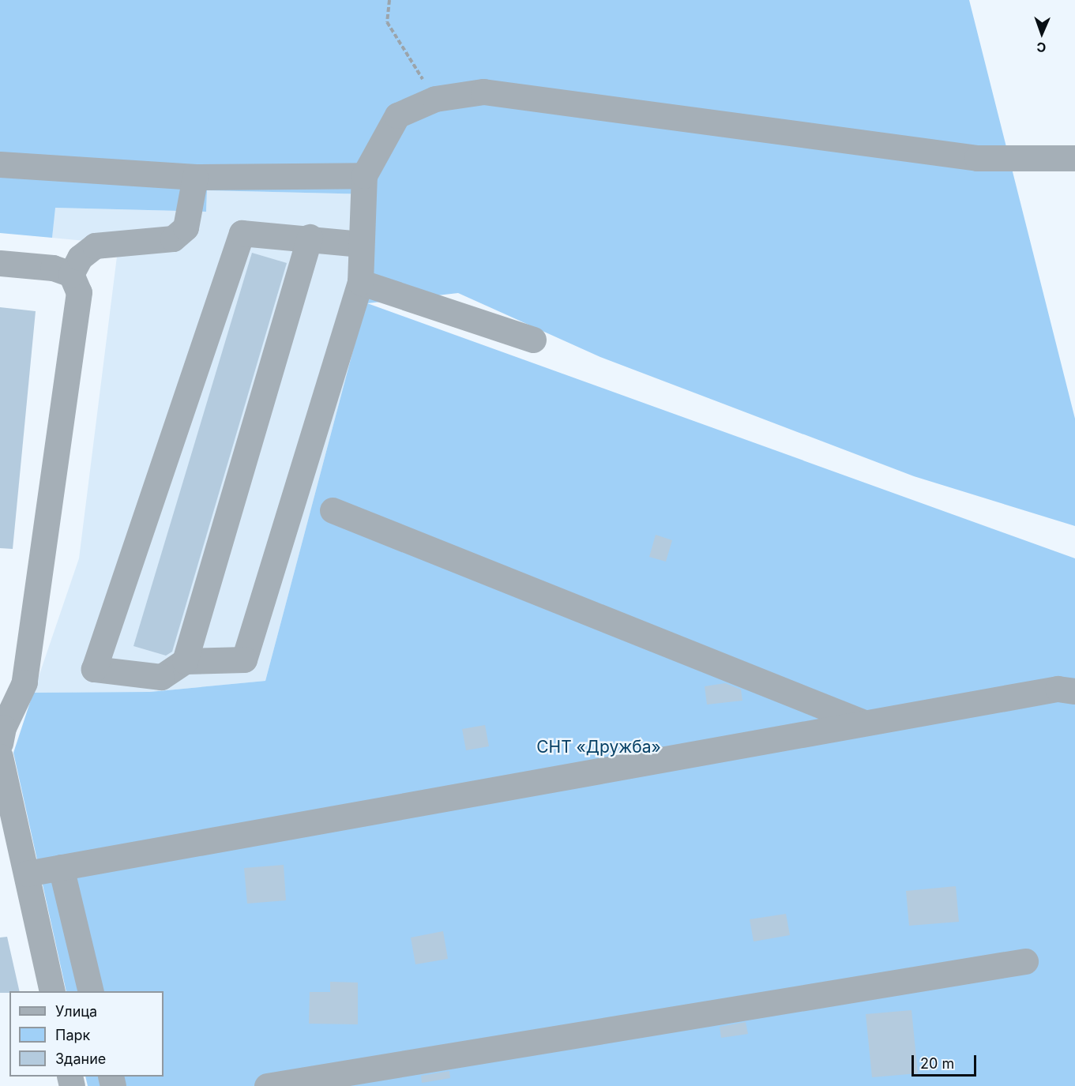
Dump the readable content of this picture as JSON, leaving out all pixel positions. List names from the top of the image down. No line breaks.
{"parks":["СНТ «Дружба»"],"legend":["Улица","Парк","Здание"],"scale_bar":"20 m","north":"bottom"}
